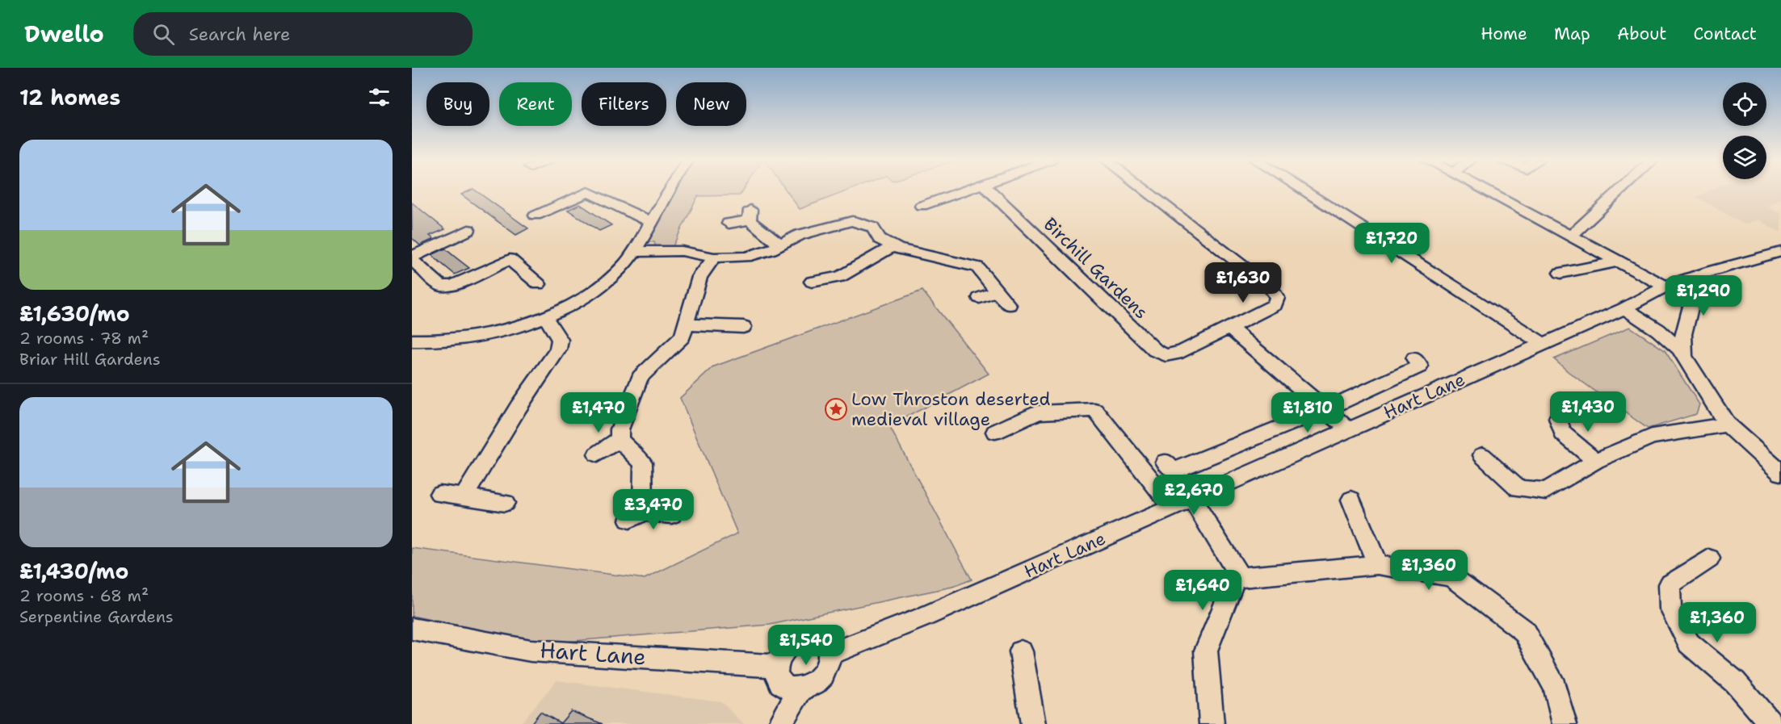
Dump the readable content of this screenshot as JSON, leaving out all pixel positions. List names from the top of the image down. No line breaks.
{"streets":{"street":["Birchill Gardens","Hart Lane"]},"places":{"place":["Low Throston deserted medieval village"]},"page":{"header":"Dwello","search":"Search here","nav":["Home","Map","About","Contact"],"heading":"12 homes","chip":["Buy","Rent","Filters","New"],"list":[{"name":"£1,630/mo","note":"2 rooms · 78 m² · Briar Hill Gardens"},{"name":"£1,430/mo","note":"2 rooms · 68 m² · Serpentine Gardens"}],"price":["£1,720","£1,630","£1,290","£1,430","£1,470","£1,810","£2,670","£3,470","£1,360","£1,640","£1,360","£1,540"]}}
